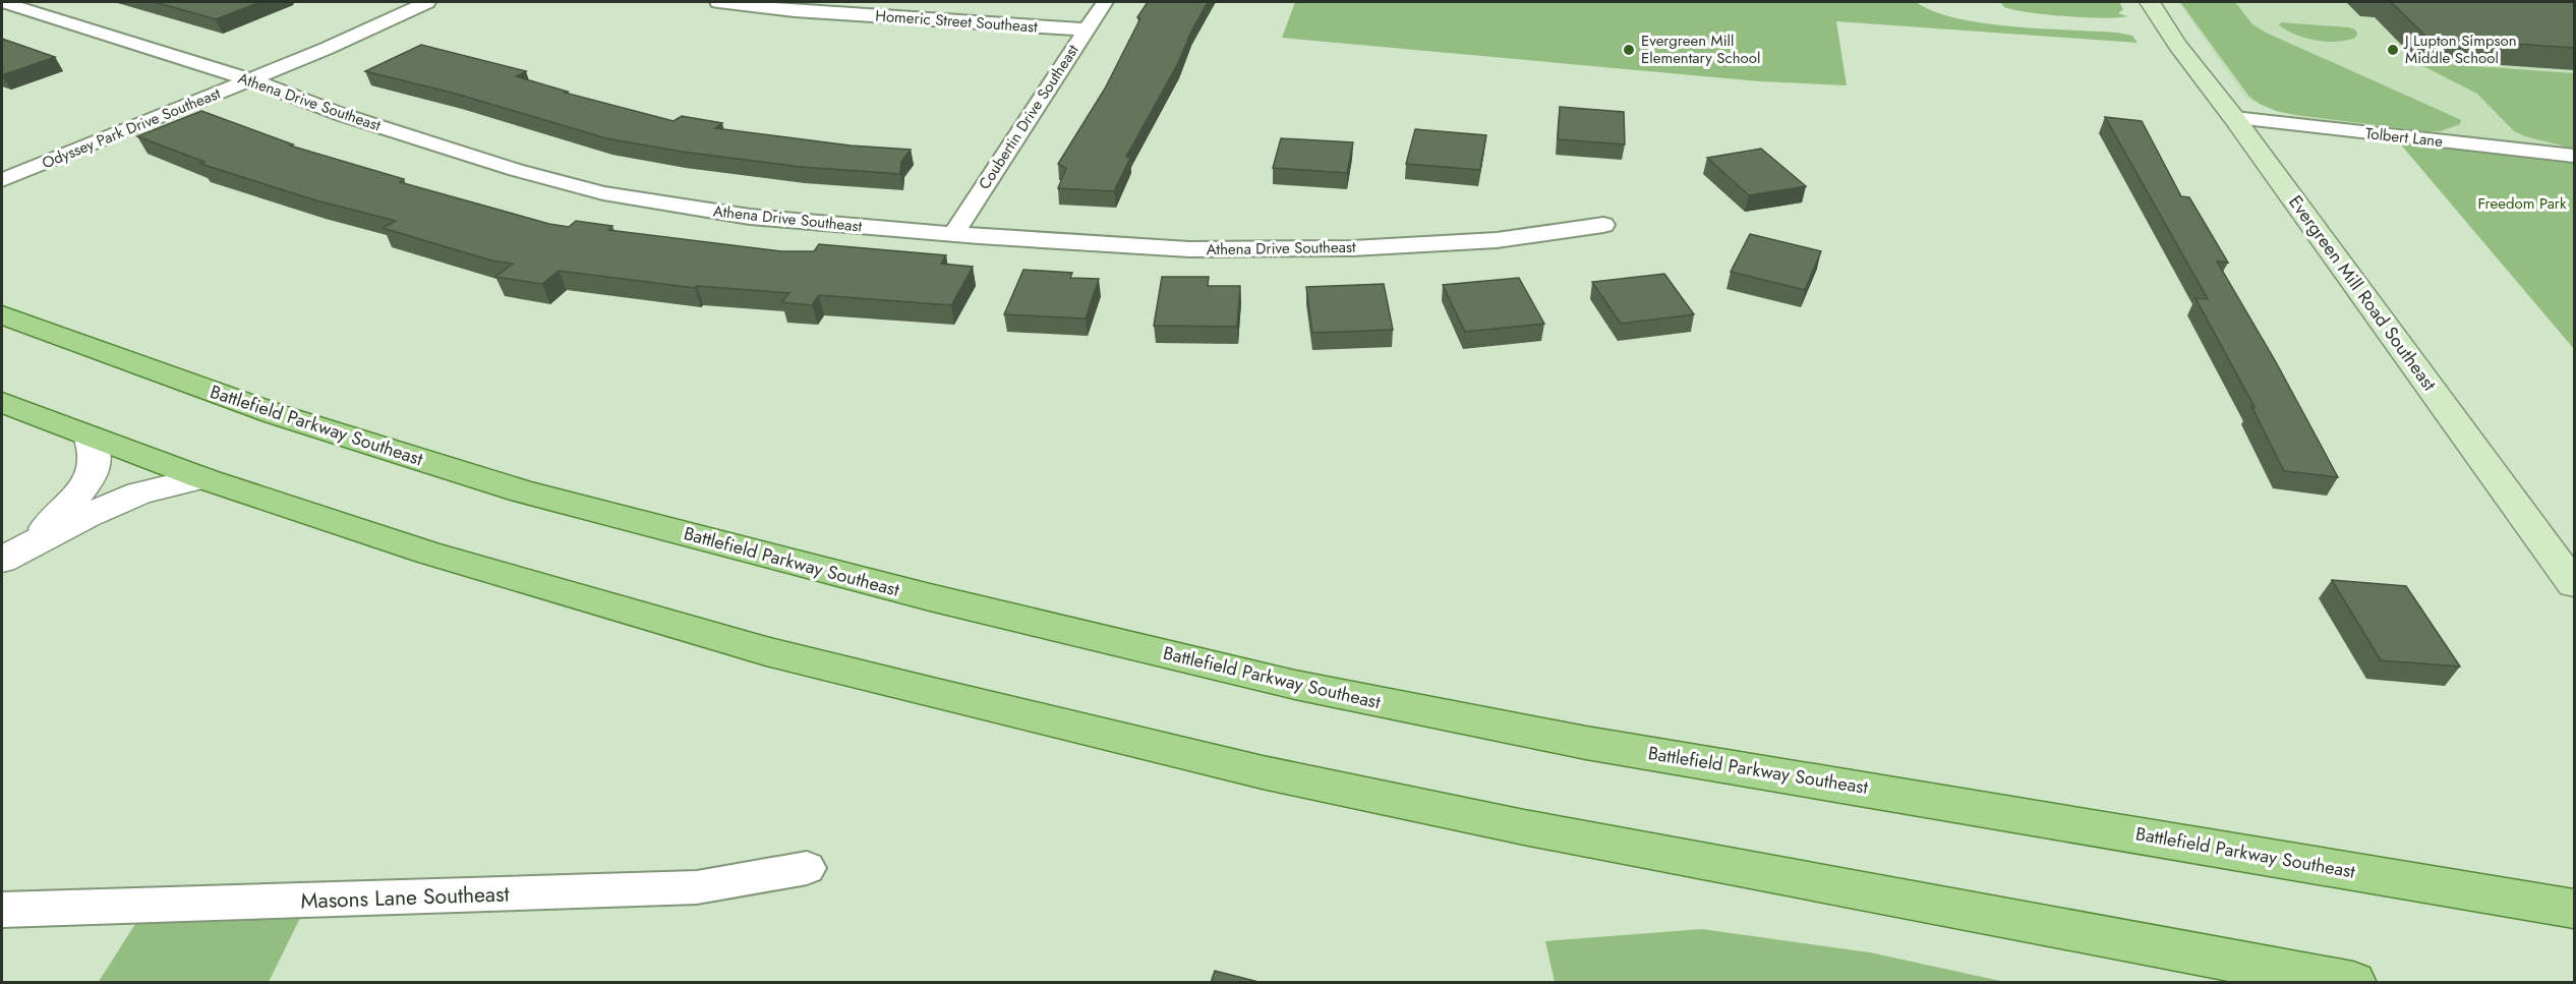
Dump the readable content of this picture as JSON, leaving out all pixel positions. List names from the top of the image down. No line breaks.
{"streets":{"main road":["Evergreen Mill Road Southeast","Battlefield Parkway Southeast"],"street":["Homeric Street Southeast","Athena Drive Southeast","Coubertin Drive Southeast","Odyssey Park Drive Southeast","Tolbert Lane","Masons Lane Southeast"]},"crossings":[["Homeric Street Southeast","Coubertin Drive Southeast"],["Athena Drive Southeast","Coubertin Drive Southeast"],["Athena Drive Southeast","Odyssey Park Drive Southeast"],["Tolbert Lane","Evergreen Mill Road Southeast"]],"parks":["Freedom Park"],"places":["Evergreen Mill Elementary School","J Lupton Simpson Middle School"]}
